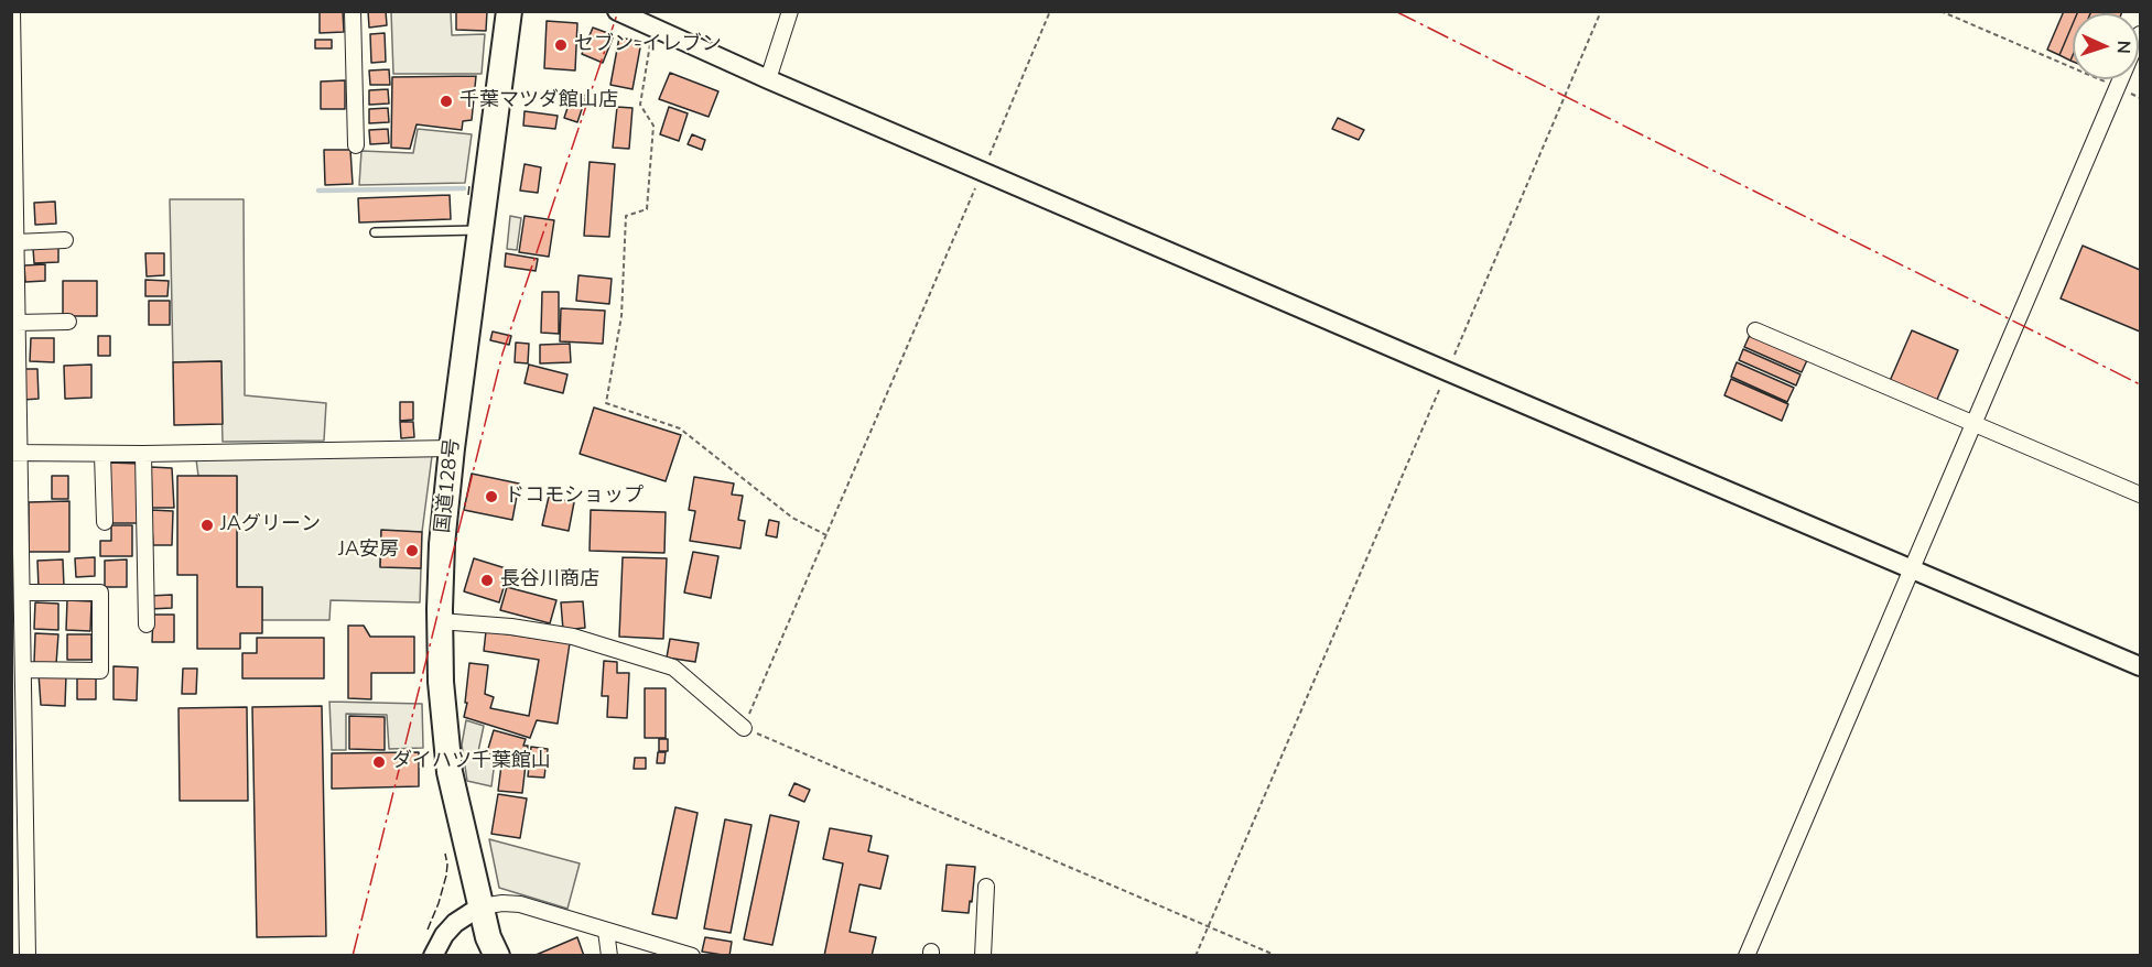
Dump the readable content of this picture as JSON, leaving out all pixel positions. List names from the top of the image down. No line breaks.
{"streets":{"highway":["国道128号"]},"places":["セブン-イレブン","千葉マツダ館山店","ドコモショップ","JAグリーン","JA安房","長谷川商店","ダイハツ千葉館山"],"north":"right"}
